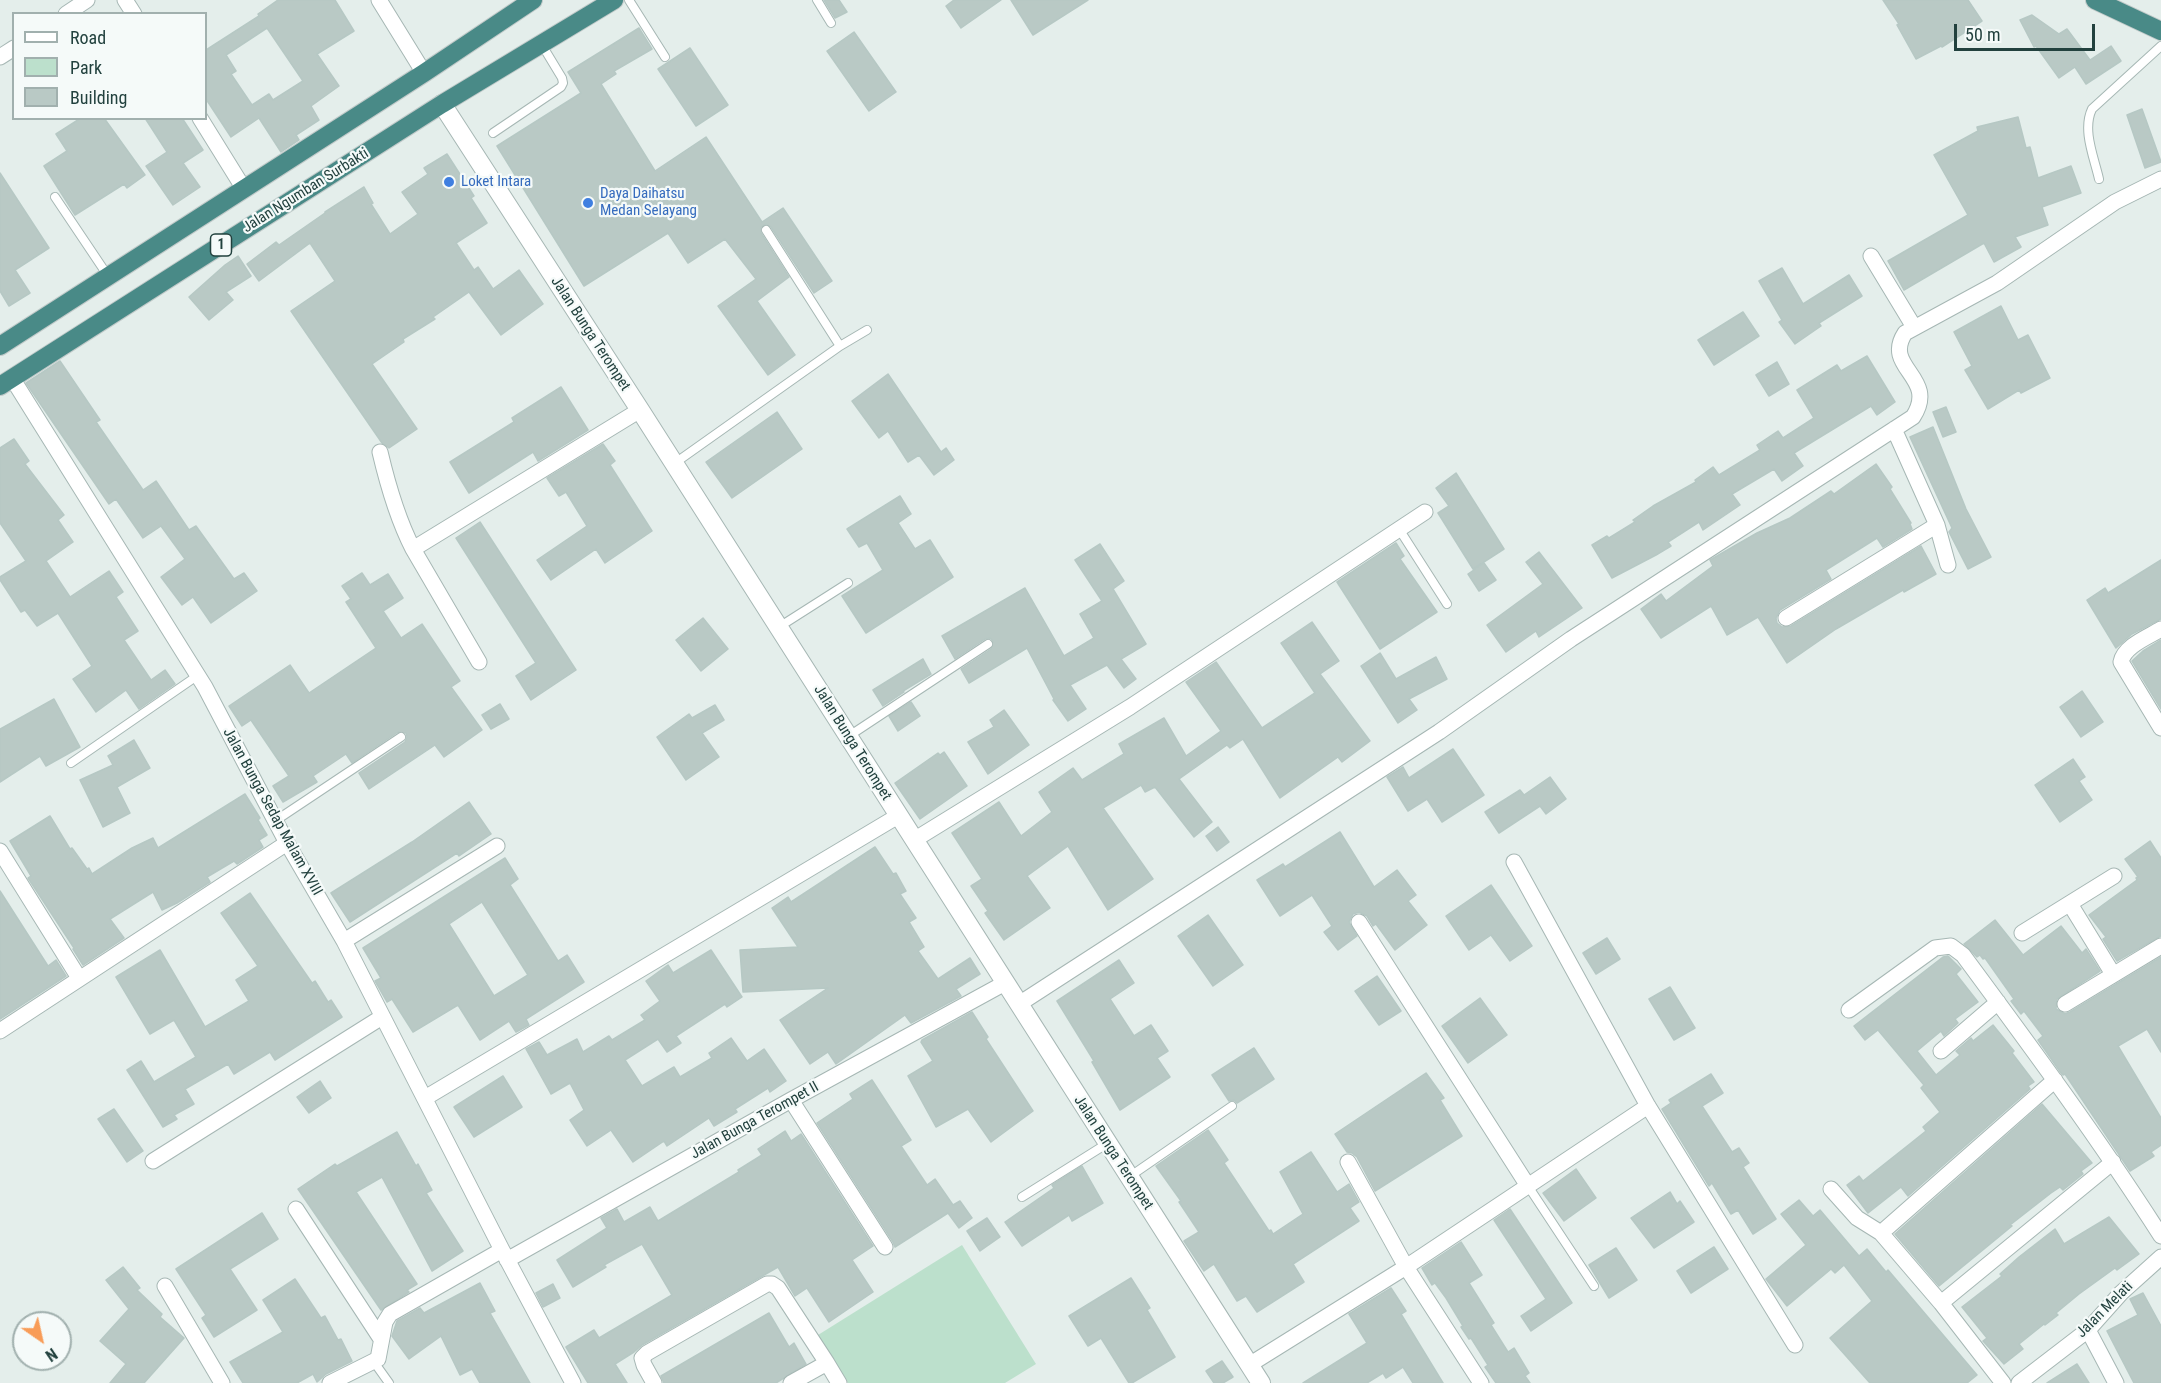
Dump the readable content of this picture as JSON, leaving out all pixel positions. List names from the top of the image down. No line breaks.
{"streets":{"highway":["Jalan Ngumban Surbakti","1"],"street":["Jalan Bunga Terompet","Jalan Bunga Sedap Malam XVIII","Jalan Bunga Terompet II","Jalan Melati"]},"crossings":[["Jalan Ngumban Surbakti","Jalan Bunga Terompet"],["Jalan Ngumban Surbakti","Jalan Bunga Sedap Malam XVIII"],["Jalan Bunga Terompet","Jalan Bunga Terompet II"],["Jalan Bunga Sedap Malam XVIII","Jalan Bunga Terompet II"]],"places":["Loket Intara","Daya Daihatsu Medan Selayang"],"legend":["Road","Park","Building"],"scale_bar":"50 m","north":"bottom right"}
